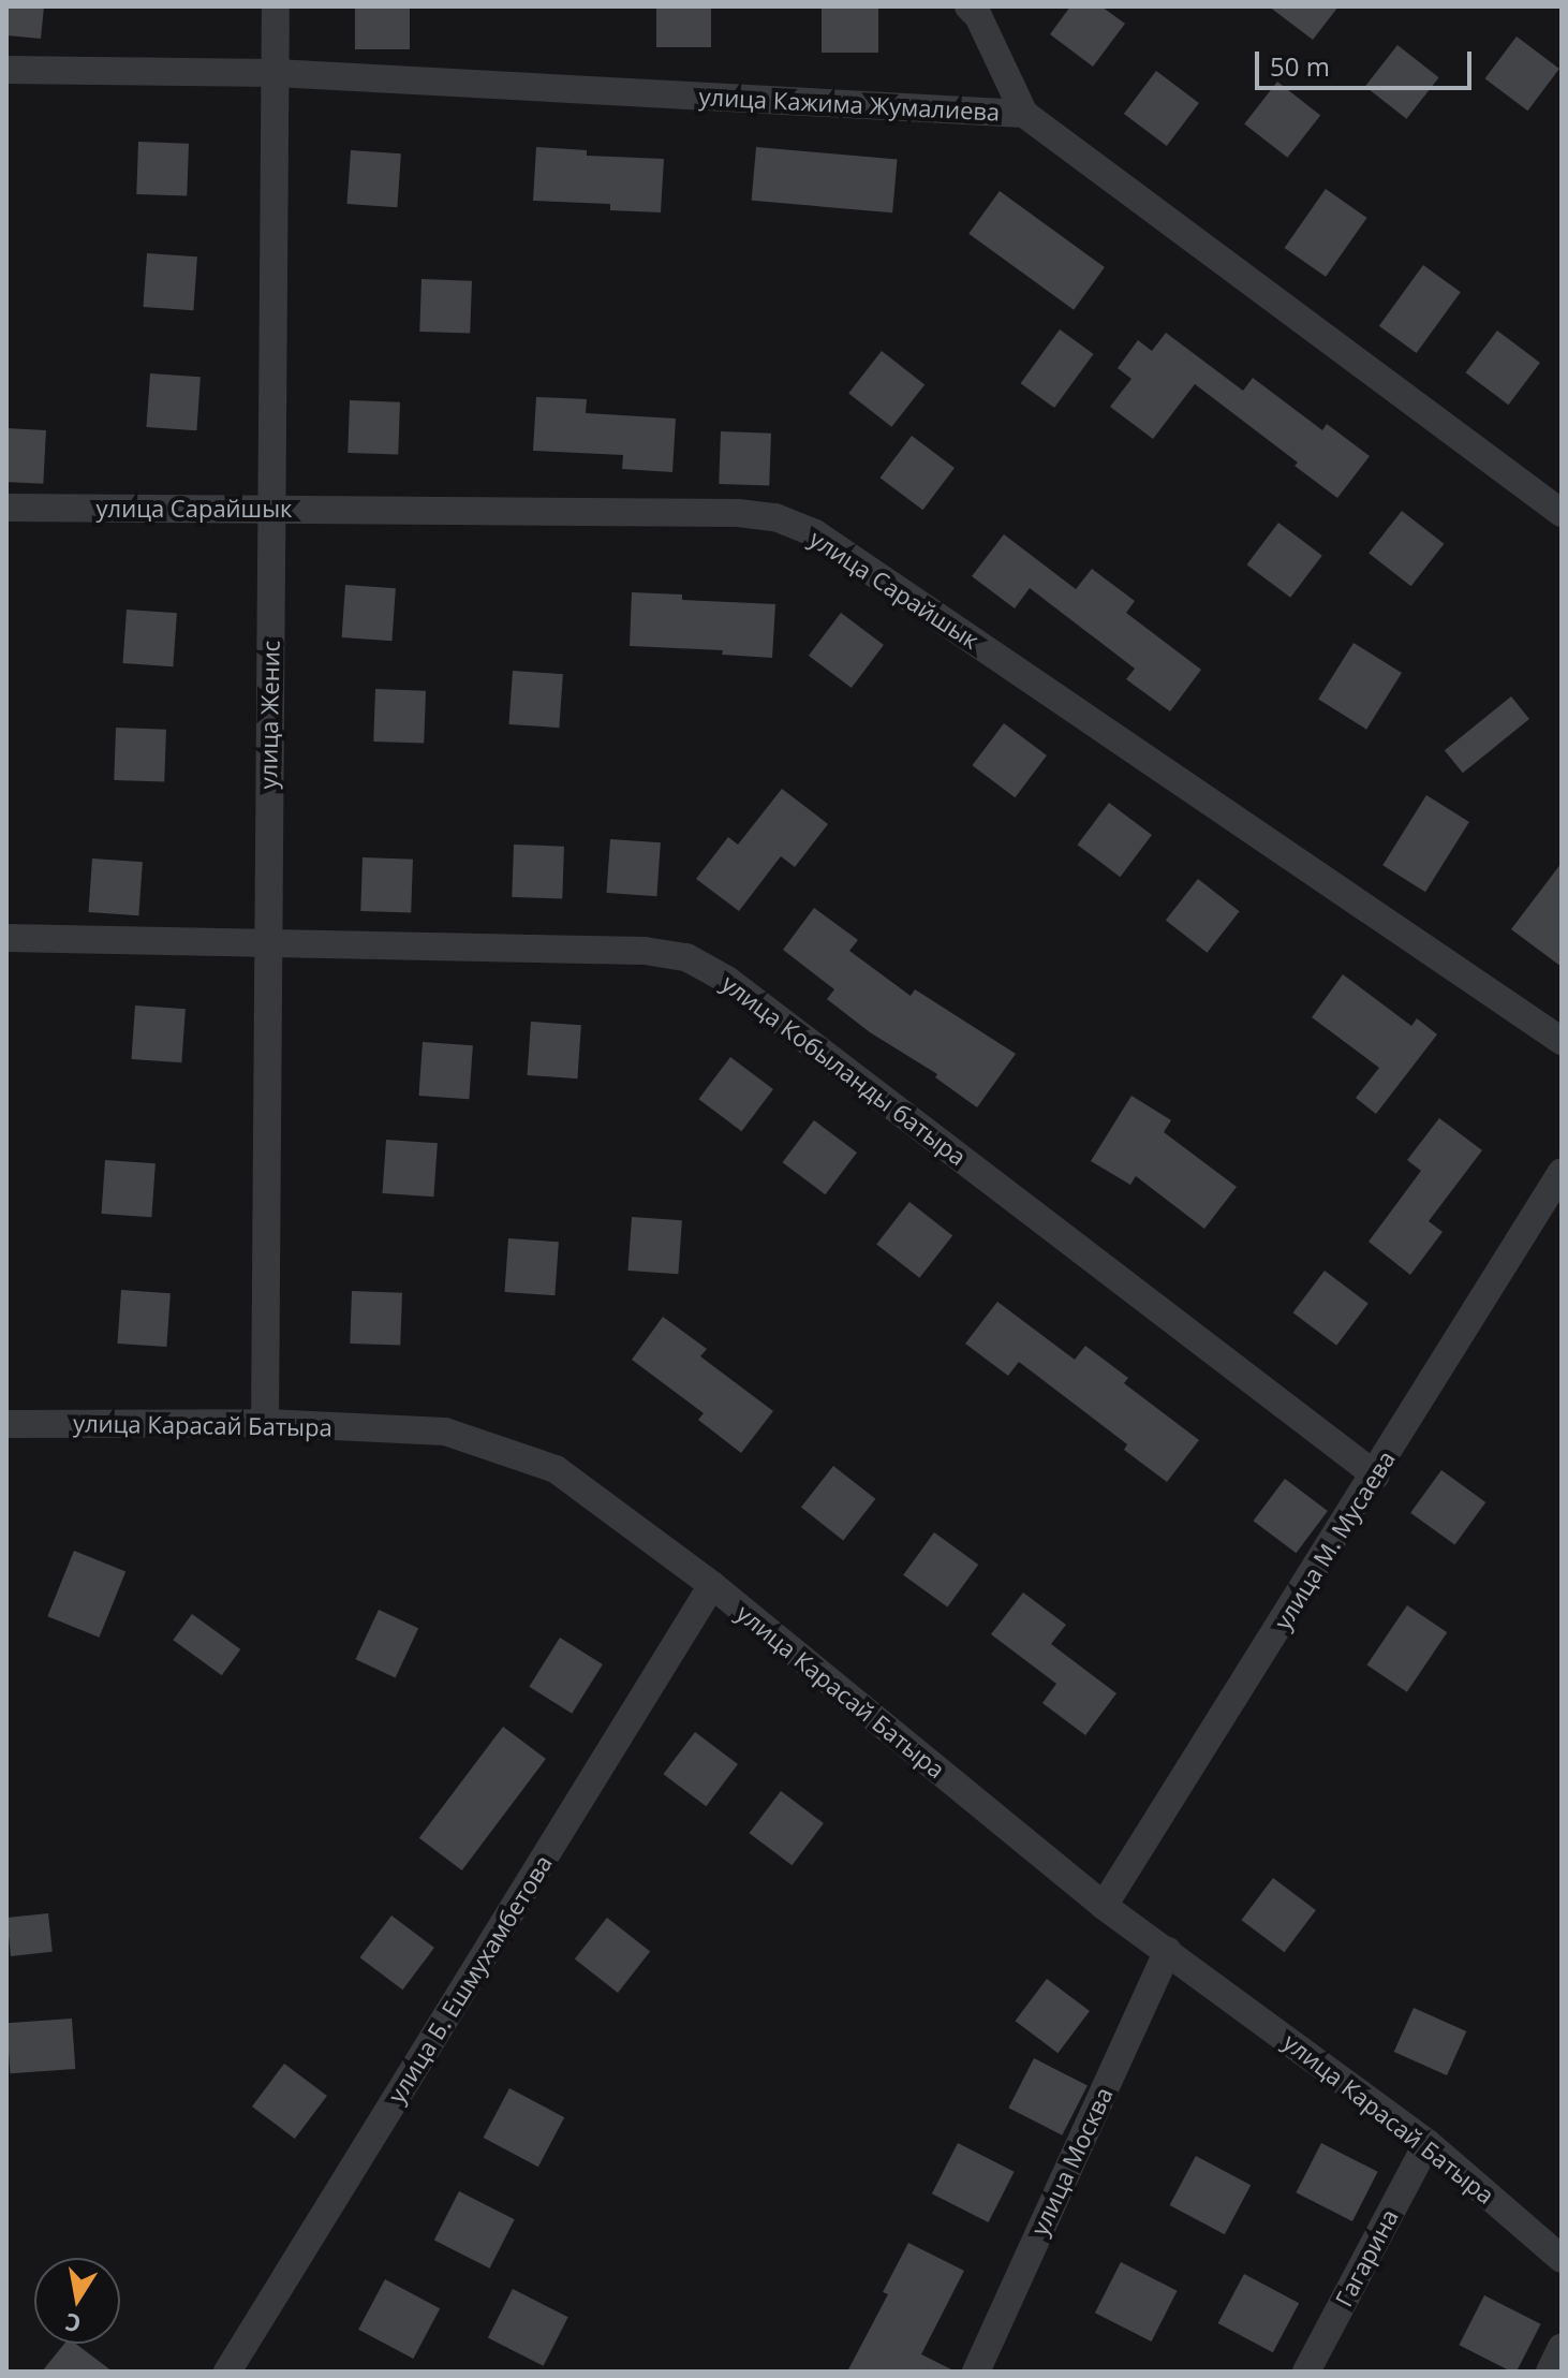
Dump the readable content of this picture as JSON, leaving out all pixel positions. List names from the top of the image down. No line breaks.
{"streets":{"street":["улица Кажима Жумалиева","улица Сарайшык","улица Женис","улица Кобыланды батыра","улица Карасай Батыра","улица М. Мусаева","улица Б. Ешмухамбетова","улица Москва","Гагарина"]},"crossings":[["улица Кажима Жумалиева","улица Женис"],["улица Сарайшык","улица Женис"],["улица Женис","улица Кобыланды батыра"],["улица Женис","улица Карасай Батыра"],["улица Кобыланды батыра","улица М. Мусаева"],["улица Карасай Батыра","улица М. Мусаева"],["улица Карасай Батыра","улица Б. Ешмухамбетова"],["улица Карасай Батыра","улица Москва"],["улица Карасай Батыра","Гагарина"]],"scale_bar":"50 m","north":"bottom"}
